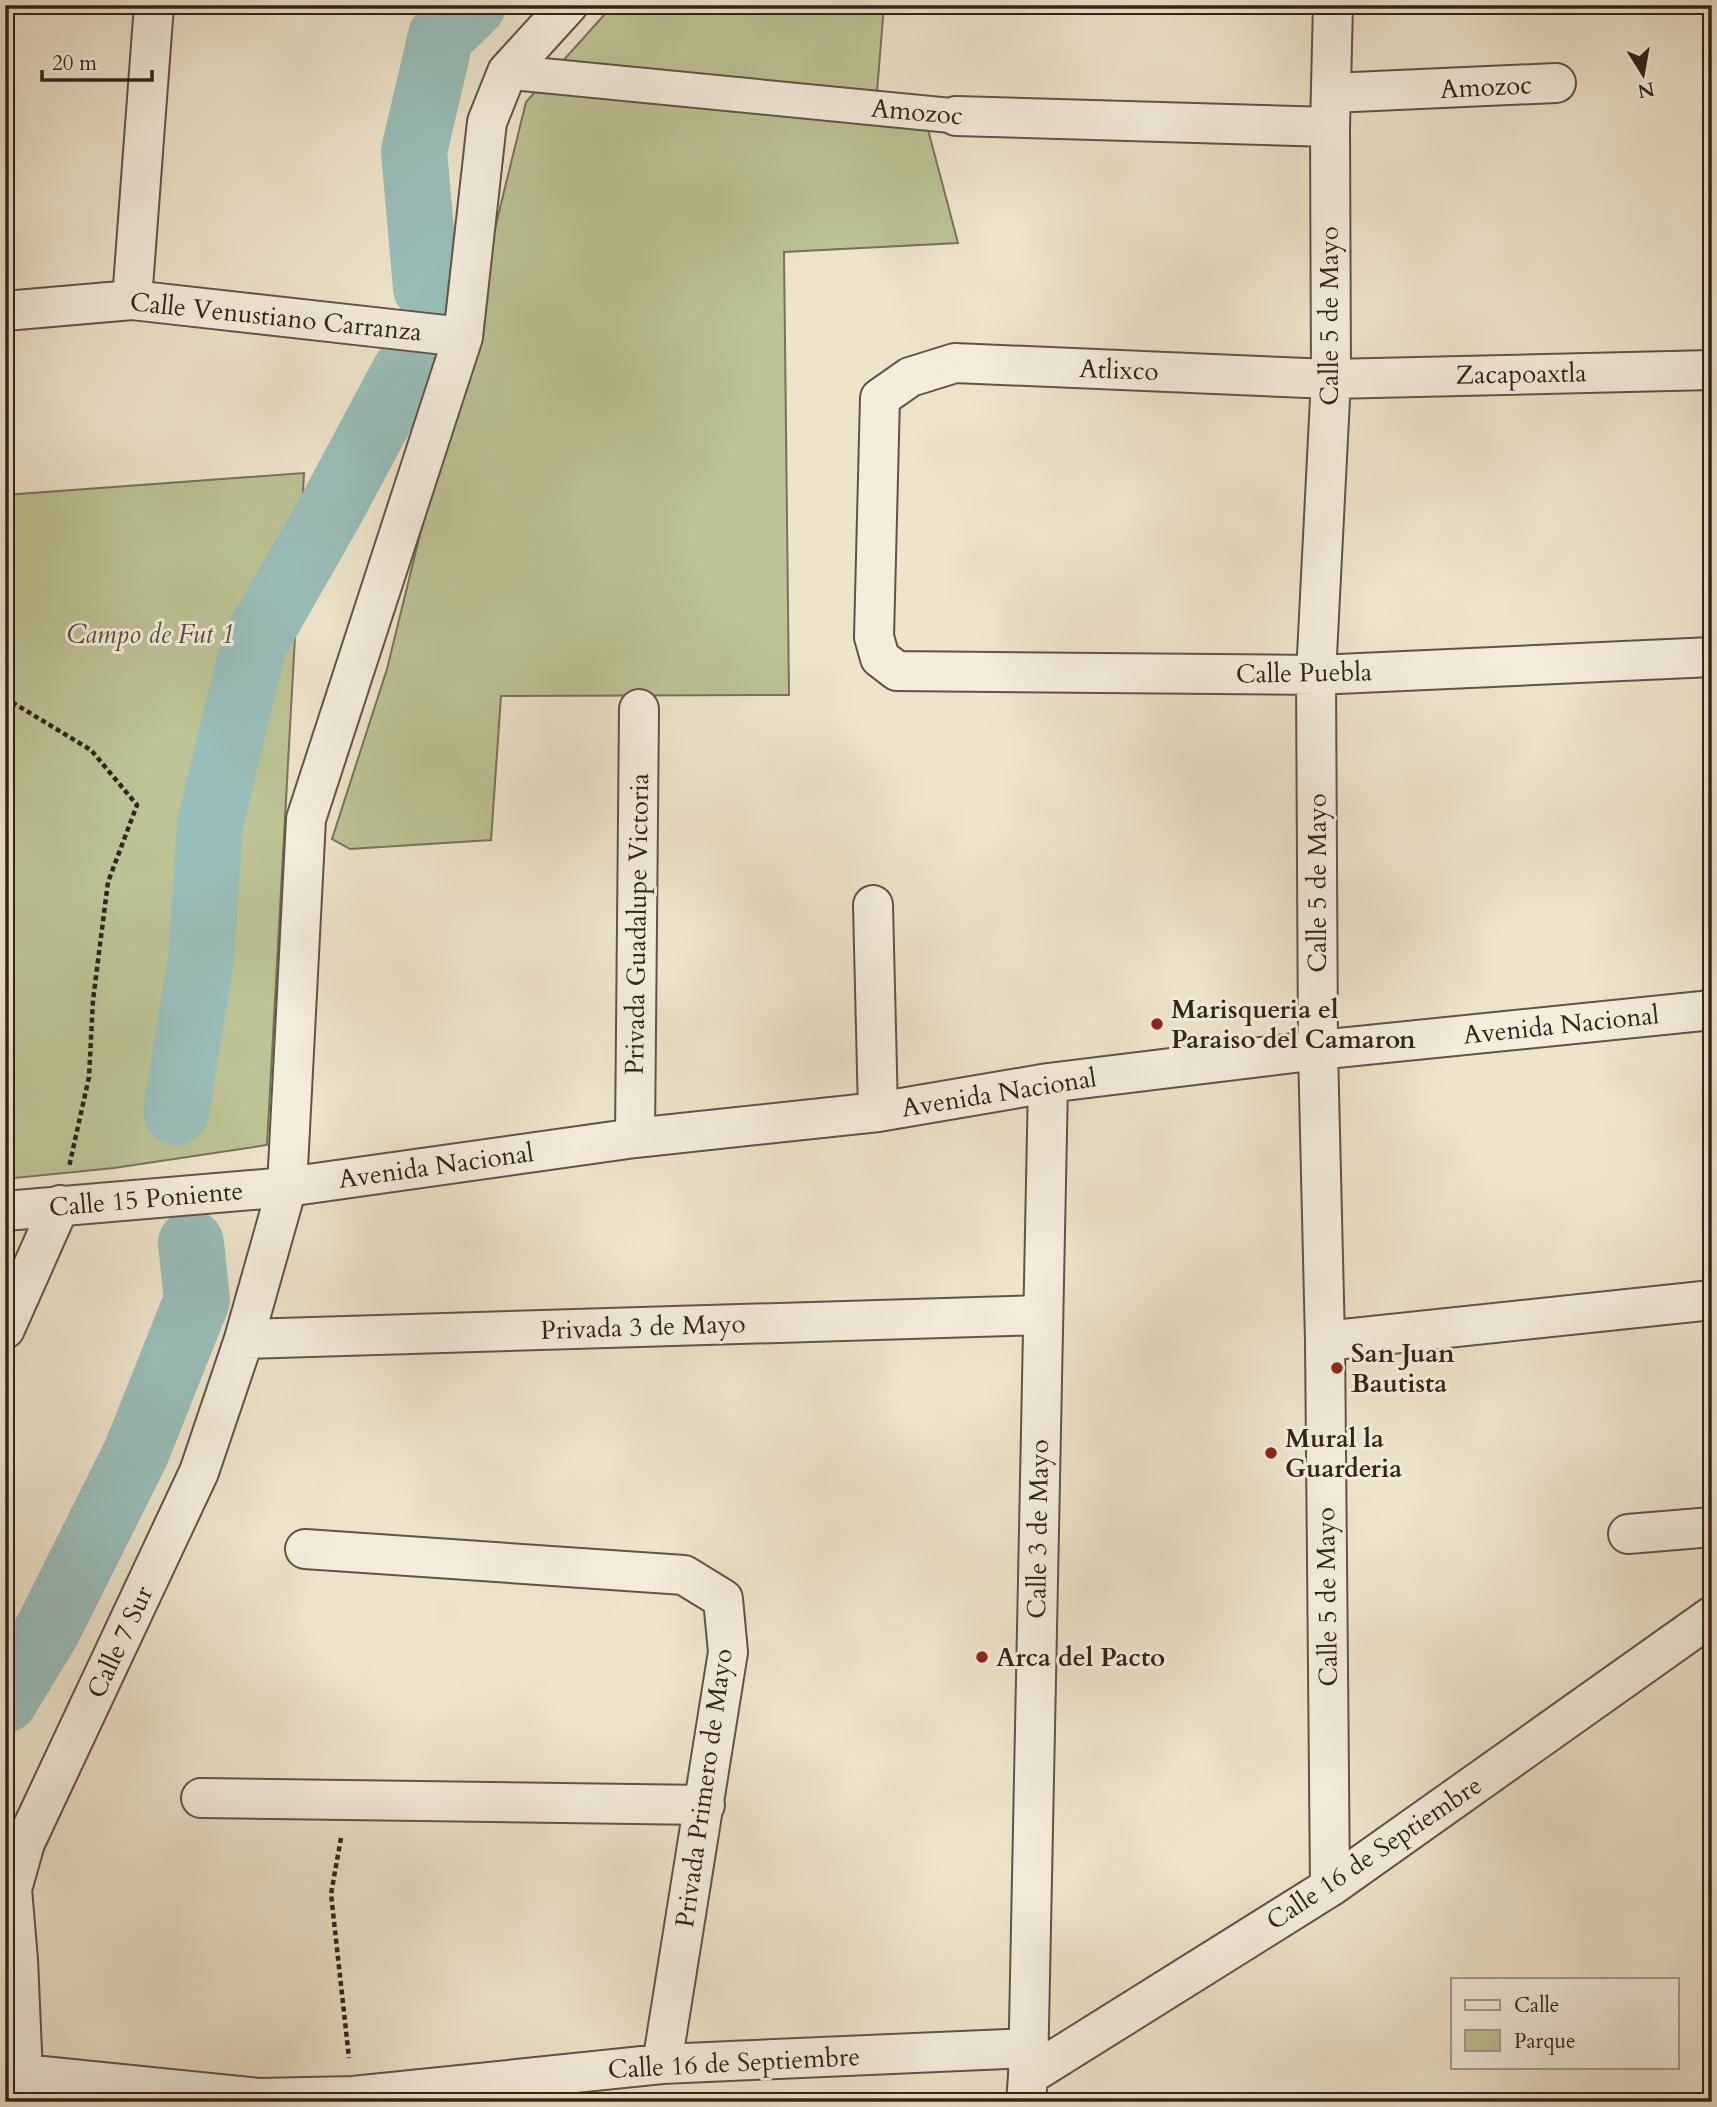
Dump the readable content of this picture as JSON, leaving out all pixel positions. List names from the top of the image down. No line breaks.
{"streets":{"street":["Amozoc","Calle 5 de Mayo","Calle Venustiano Carranza","Atlixco","Zacapoaxtla","Calle Puebla","Privada Guadalupe Victoria","Avenida Nacional","Calle 15 Poniente","Privada 3 de Mayo","Calle 3 de Mayo","Calle 7 Sur","Privada Primero de Mayo","Calle 16 de Septiembre"]},"crossings":[["Amozoc","Calle 5 de Mayo"],["Amozoc","Calle 7 Sur"],["Calle 5 de Mayo","Atlixco"],["Calle 5 de Mayo","Zacapoaxtla"],["Calle 5 de Mayo","Calle Puebla"],["Calle 5 de Mayo","Avenida Nacional"],["Calle 5 de Mayo","Calle 16 de Septiembre"],["Calle Venustiano Carranza","Calle 7 Sur"],["Atlixco","Zacapoaxtla"],["Atlixco","Calle Puebla"],["Privada Guadalupe Victoria","Avenida Nacional"],["Avenida Nacional","Calle 15 Poniente"],["Avenida Nacional","Calle 3 de Mayo"],["Avenida Nacional","Calle 7 Sur"],["Calle 15 Poniente","Calle 7 Sur"],["Privada 3 de Mayo","Calle 3 de Mayo"],["Privada 3 de Mayo","Calle 7 Sur"],["Calle 3 de Mayo","Calle 16 de Septiembre"],["Calle 7 Sur","Calle 16 de Septiembre"],["Privada Primero de Mayo","Calle 16 de Septiembre"]],"parks":["Campo de Fut 1"],"places":["Marisqueria el Paraiso del Camaron","San Juan Bautista","Mural la Guarderia","Arca del Pacto"],"legend":["Calle","Parque"],"scale_bar":"20 m","north":"bottom"}
